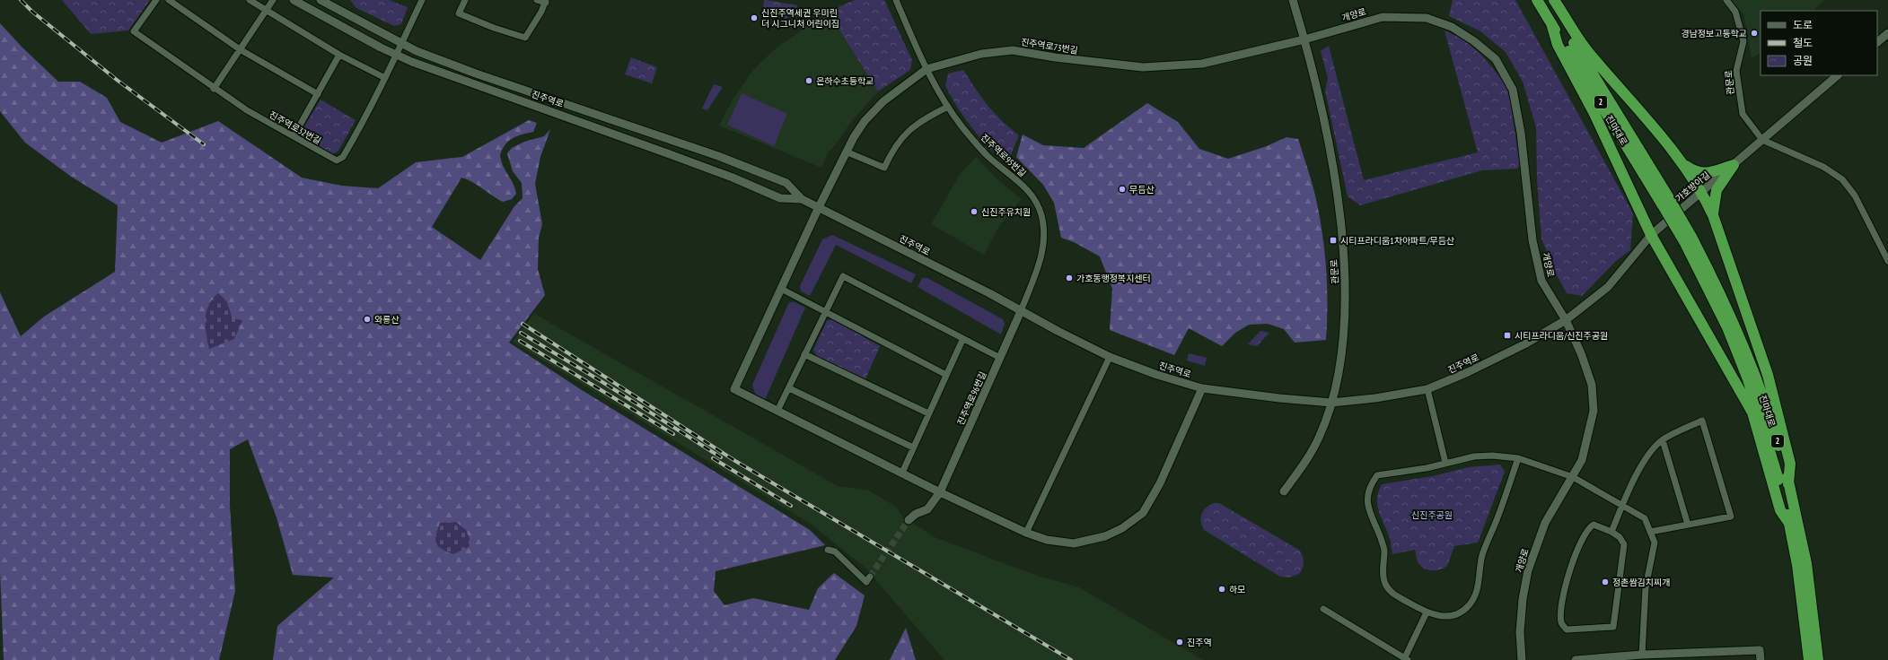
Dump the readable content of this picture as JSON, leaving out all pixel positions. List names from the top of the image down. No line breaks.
{"streets":{"highway":["2","진마대로"],"street":["개양로","진주역로73번길","관문로","진주역로","진주역로32번길","진주역로95번길","가호방아길","진주역로96번길"]},"crossings":[["개양로","진주역로73번길"],["개양로","관문로"],["개양로","진주역로"],["개양로","가호방아길"],["진주역로73번길","관문로"],["진주역로73번길","진주역로"],["진주역로73번길","진주역로95번길"],["관문로","진주역로"],["관문로","가호방아길"],["진주역로","진주역로32번길"],["진주역로","진주역로95번길"],["진주역로","가호방아길"],["진주역로","진주역로96번길"],["2","진마대로"],["진주역로95번길","진주역로96번길"]],"parks":["신진주공원"],"places":{"other":["신진주역세권 우미린 더 시그니처 어린이집","경남정보고등학교","은하수초등학교","무듬산","신진주유치원","가호동행정복지센터","와룡산","정촌쌈김치찌개","하모","진주역"],"transit":["시티프라디움1차아파트/무듬산","시티프라디움/신진주공원"]},"legend":["도로","철도","공원"]}
